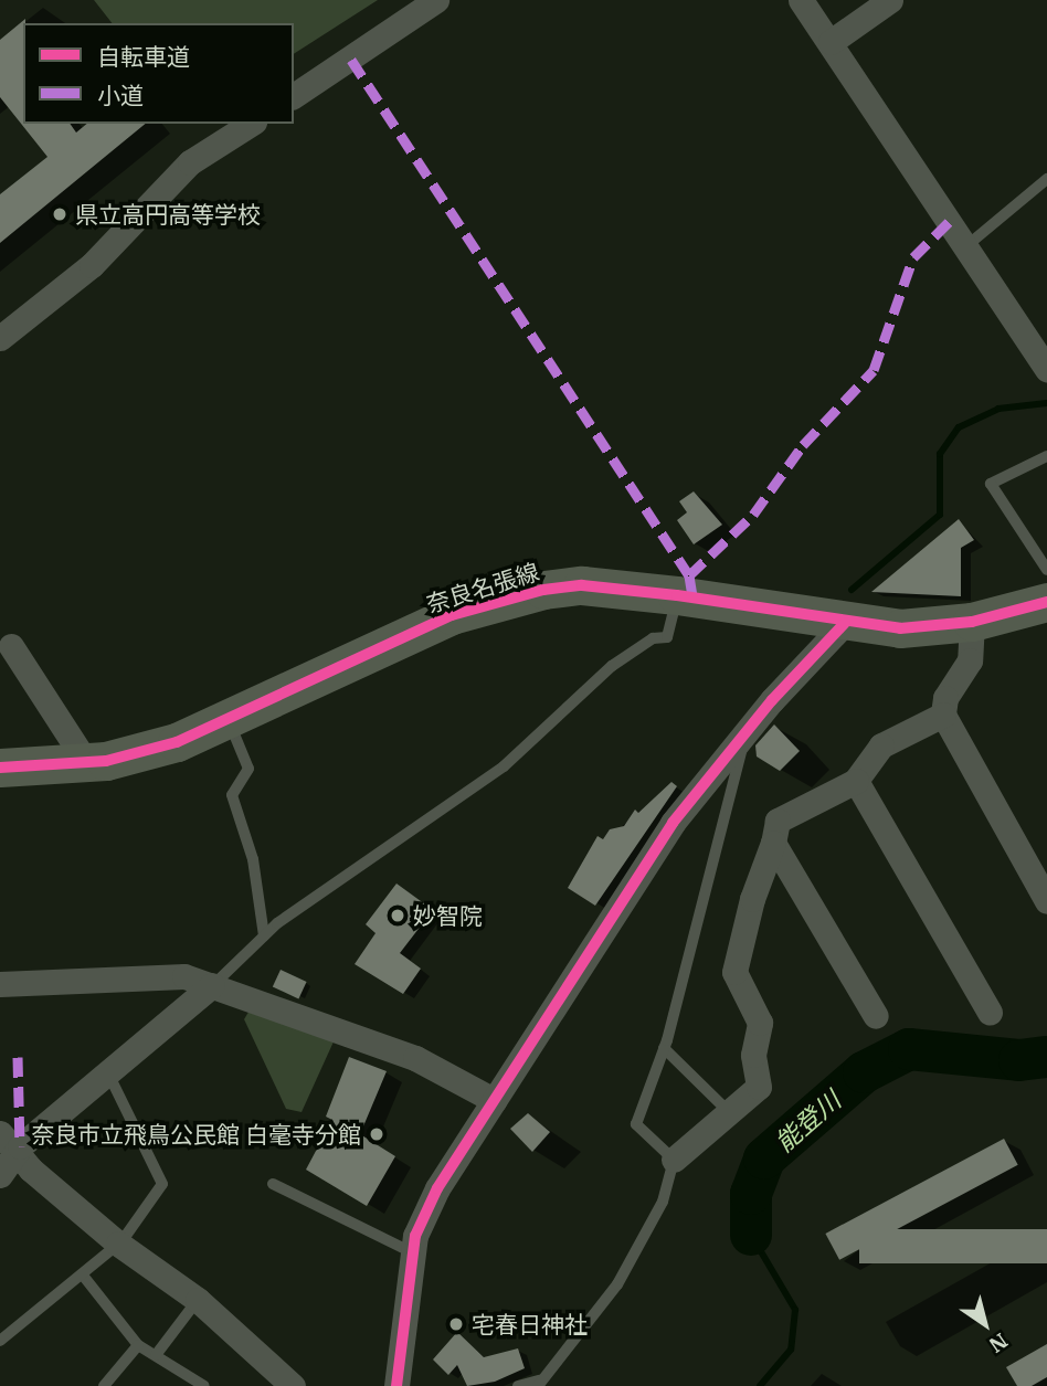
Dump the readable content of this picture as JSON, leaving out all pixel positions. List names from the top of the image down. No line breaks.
{"streets":{"main road":["奈良名張線"]},"water":["能登川"],"places":["県立高円高等学校","妙智院","奈良市立飛鳥公民館 白毫寺分館","宅春日神社"],"legend":["自転車道","小道"],"north":"bottom right"}
